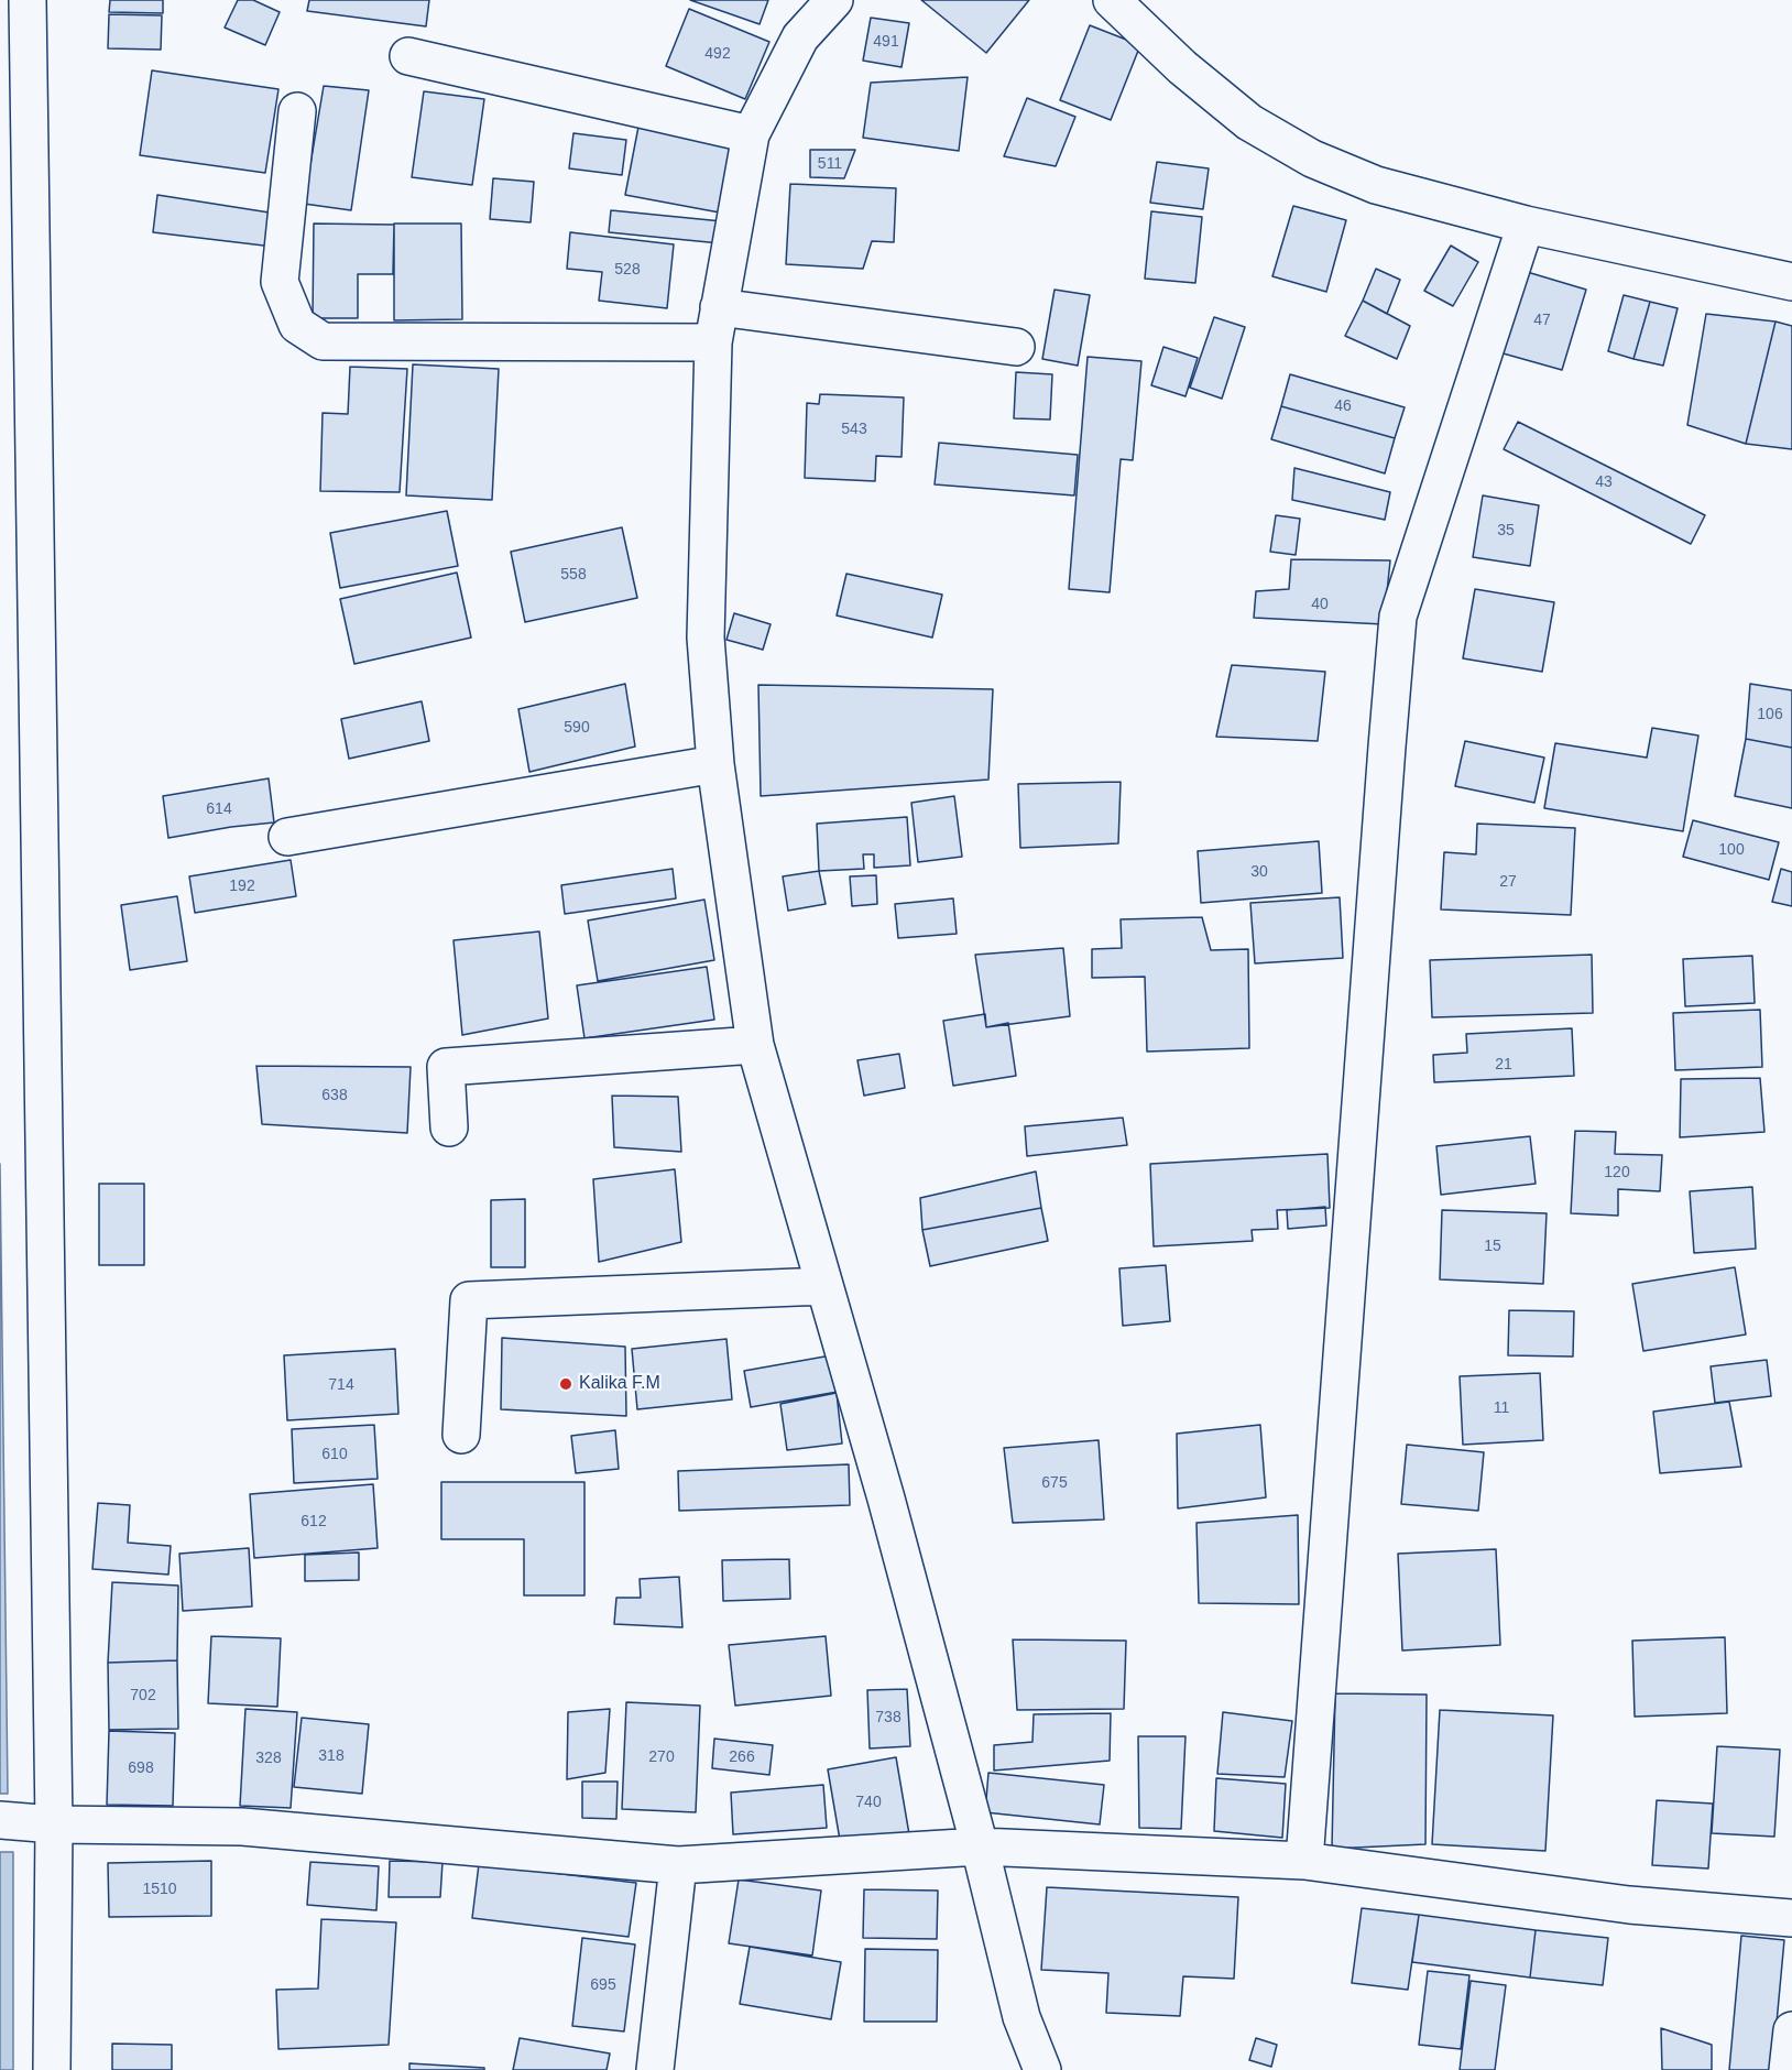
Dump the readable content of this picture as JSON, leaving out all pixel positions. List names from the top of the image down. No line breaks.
{"places":["Kalika F.M"],"house_numbers":["491","492","511","528","47","46","543","43","35","558","40","106","590","614","100","30","27","192","21","638","120","15","714","11","610","675","612","702","738","318","270","266","328","698","740","1510","695"]}
